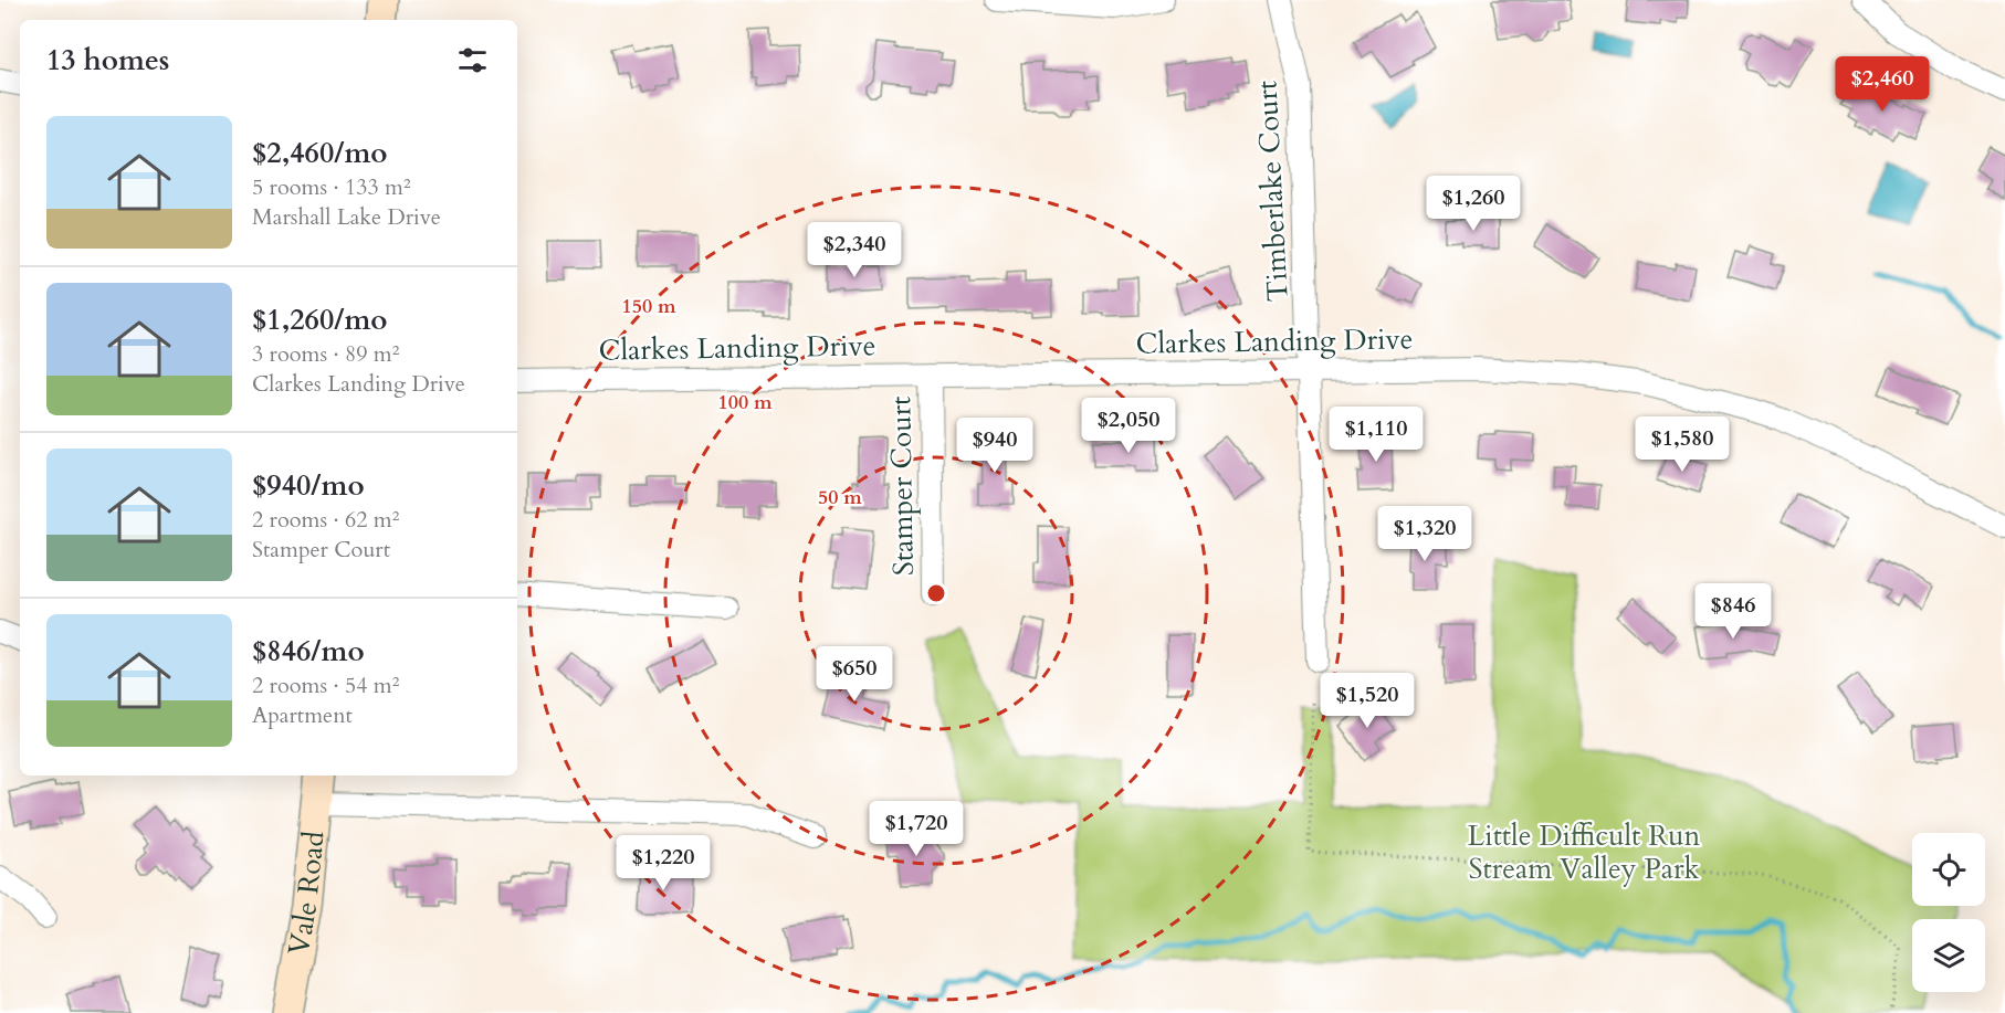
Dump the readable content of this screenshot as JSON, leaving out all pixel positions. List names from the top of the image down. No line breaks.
{"streets":{"main road":["Vale Road"],"street":["Timberlake Court","Clarkes Landing Drive","Stamper Court"]},"crossings":[["Timberlake Court","Clarkes Landing Drive"],["Clarkes Landing Drive","Stamper Court"]],"parks":["Little Difficult Run Stream Valley Park"],"page":{"heading":"13 homes","price":["$2,460","$1,260","$2,340","$2,050","$1,110","$1,580","$940","$1,320","$846","$650","$1,520","$1,720","$1,220"],"list":[{"name":"$2,460/mo","note":"5 rooms · 133 m² · Marshall Lake Drive"},{"name":"$1,260/mo","note":"3 rooms · 89 m² · Clarkes Landing Drive"},{"name":"$940/mo","note":"2 rooms · 62 m² · Stamper Court"},{"name":"$846/mo","note":"2 rooms · 54 m² · Apartment"}]},"rings":["150 m","100 m","50 m"]}
